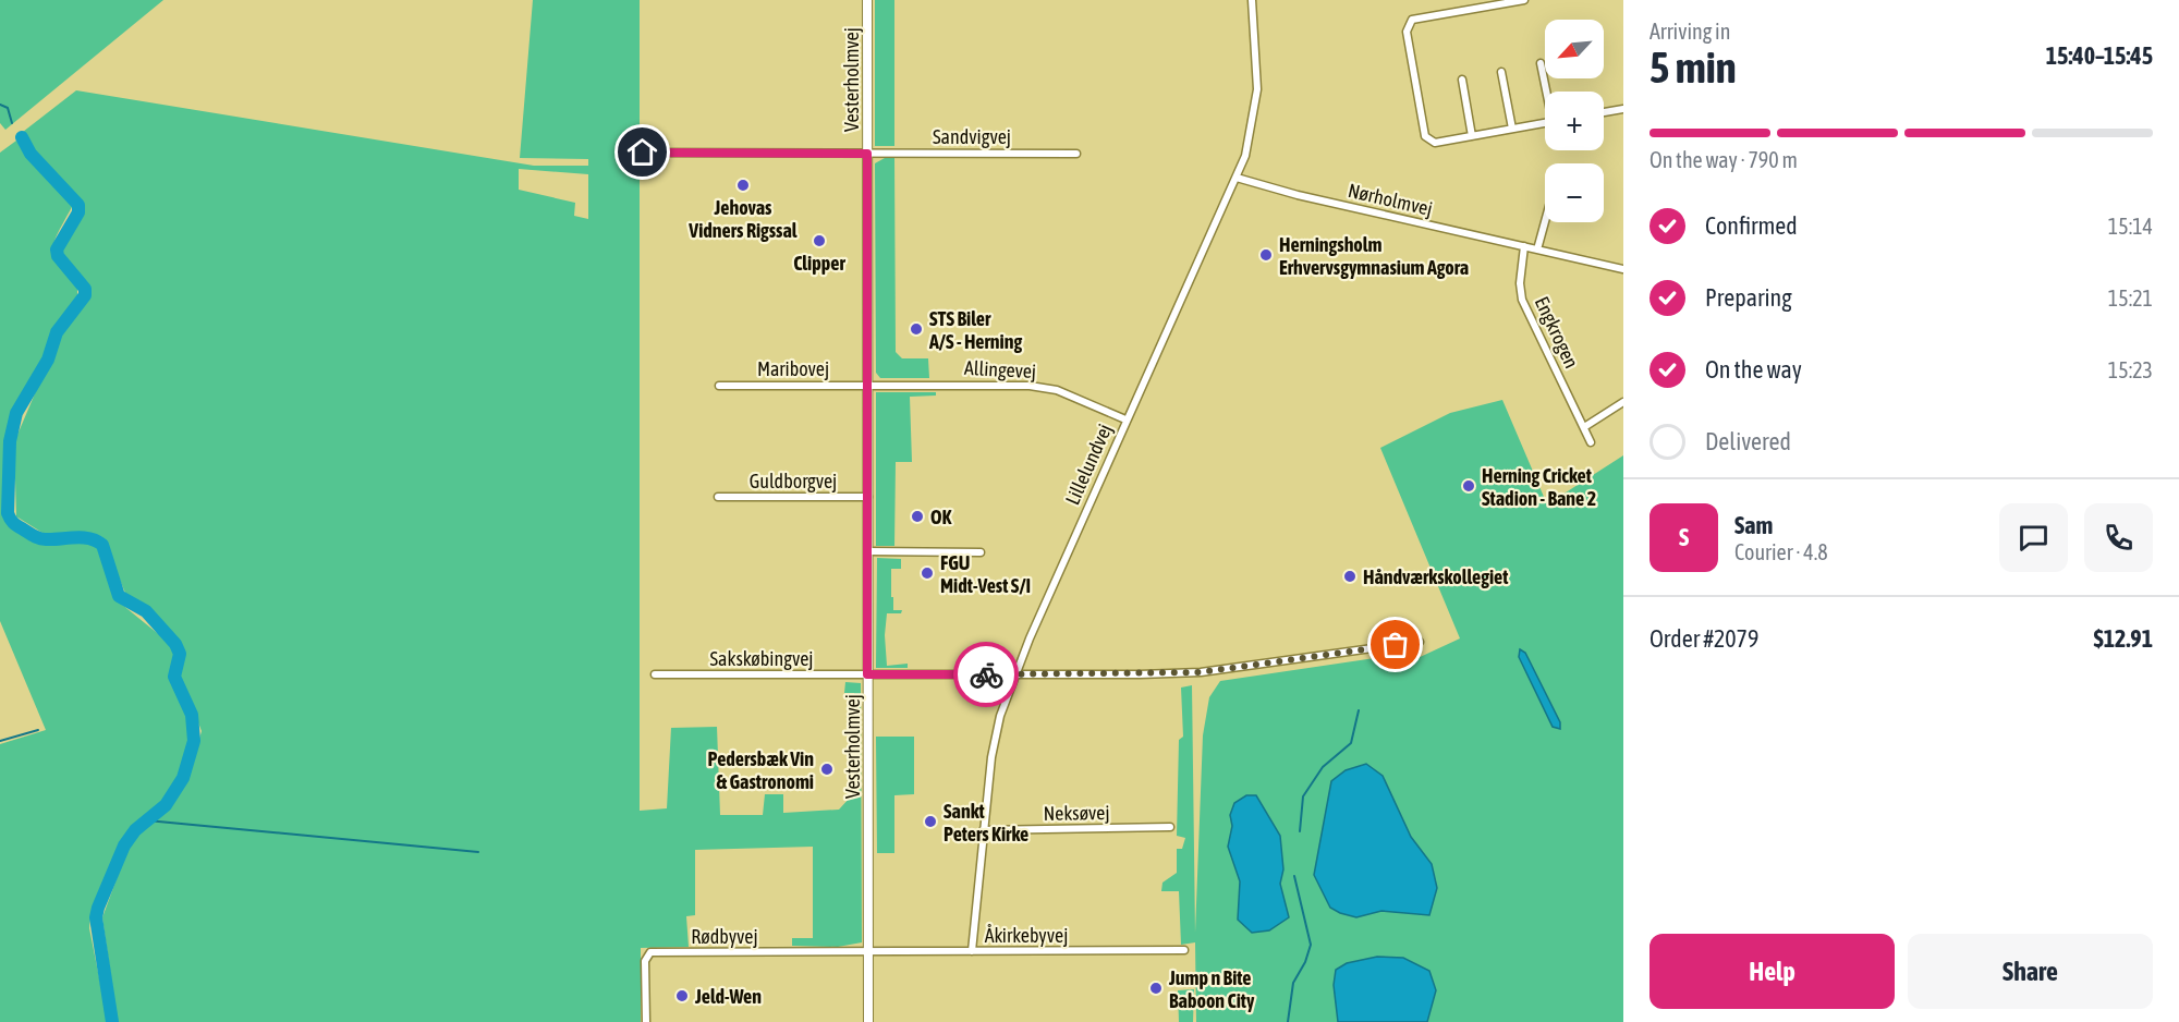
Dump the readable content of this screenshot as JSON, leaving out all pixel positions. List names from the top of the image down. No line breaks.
{"streets":{"street":["Vesterholmvej","Sandvigvej","Nørholmvej","Engkrogen","Maribovej","Allingevej","Lillelundvej","Guldborgvej","Sakskøbingvej","Neksøvej","Åkirkebyvej","Rødbyvej"]},"crossings":[["Vesterholmvej","Sandvigvej"],["Vesterholmvej","Maribovej"],["Vesterholmvej","Allingevej"],["Vesterholmvej","Guldborgvej"],["Vesterholmvej","Sakskøbingvej"],["Vesterholmvej","Åkirkebyvej"],["Vesterholmvej","Rødbyvej"],["Nørholmvej","Engkrogen"],["Nørholmvej","Lillelundvej"],["Maribovej","Allingevej"],["Allingevej","Lillelundvej"],["Lillelundvej","Sakskøbingvej"],["Lillelundvej","Neksøvej"],["Lillelundvej","Åkirkebyvej"],["Åkirkebyvej","Rødbyvej"]],"places":["Jehovas Vidners Rigssal","Clipper","Herningsholm Erhvervsgymnasium Agora","STS Biler A/S - Herning","Herning Cricket Stadion - Bane 2","OK","FGU Midt-Vest S/I","Håndværkskollegiet","Pedersbæk Vin & Gastronomi","Sankt Peters Kirke","Jump n Bite Baboon City","Jeld-Wen"],"north":"bottom left","page":{"heading":["5 min","Arriving in","15:40–15:45"],"panel":["Sam","Courier · 4.8","Order #2079","$12.91"],"map_buttons":["+","−"],"bar":"On the way · 790 m","list":[["Confirmed","15:14"],["Preparing","15:21"],["On the way","15:23"],"Delivered"],"round":"S","buttons":["Help","Share"]}}
